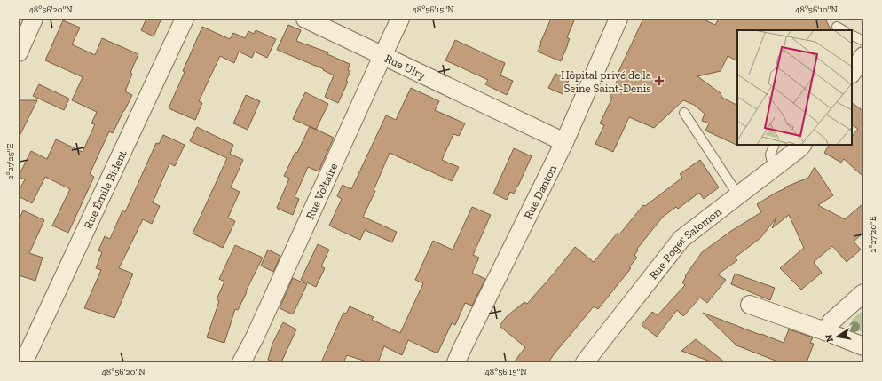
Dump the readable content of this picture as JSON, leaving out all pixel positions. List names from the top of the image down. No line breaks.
{"streets":{"street":["Rue Ulry","Rue Émile Bident","Rue Voltaire","Rue Danton","Rue Roger Salomon"]},"crossings":[["Rue Ulry","Rue Voltaire"],["Rue Ulry","Rue Danton"]],"places":{"health":["Hôpital privé de la Seine Saint-Denis"]},"north":"left","coordinates":["48°56'20\"N","48°56'15\"N","48°56'10\"N","2°27'25\"E","2°27'20\"E"]}
